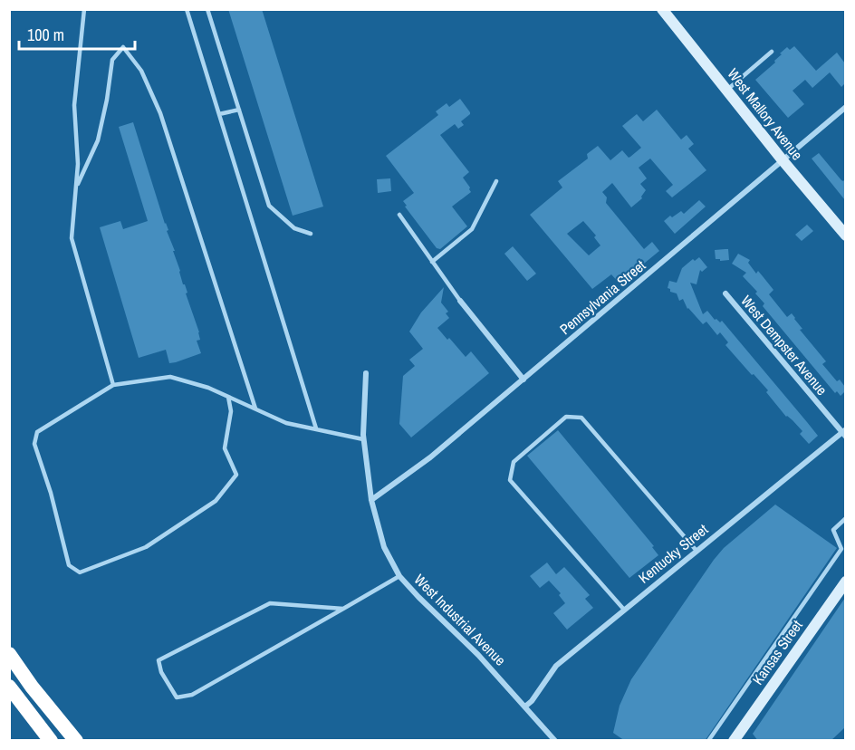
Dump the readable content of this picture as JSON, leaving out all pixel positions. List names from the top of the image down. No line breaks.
{"streets":{"main road":["West Mallory Avenue","Kansas Street"],"street":["Pennsylvania Street","West Dempster Avenue","Kentucky Street","West Industrial Avenue"]},"crossings":[["West Mallory Avenue","Pennsylvania Street"],["Pennsylvania Street","West Industrial Avenue"],["West Dempster Avenue","Kentucky Street"],["Kentucky Street","West Industrial Avenue"]],"scale_bar":"100 m"}
